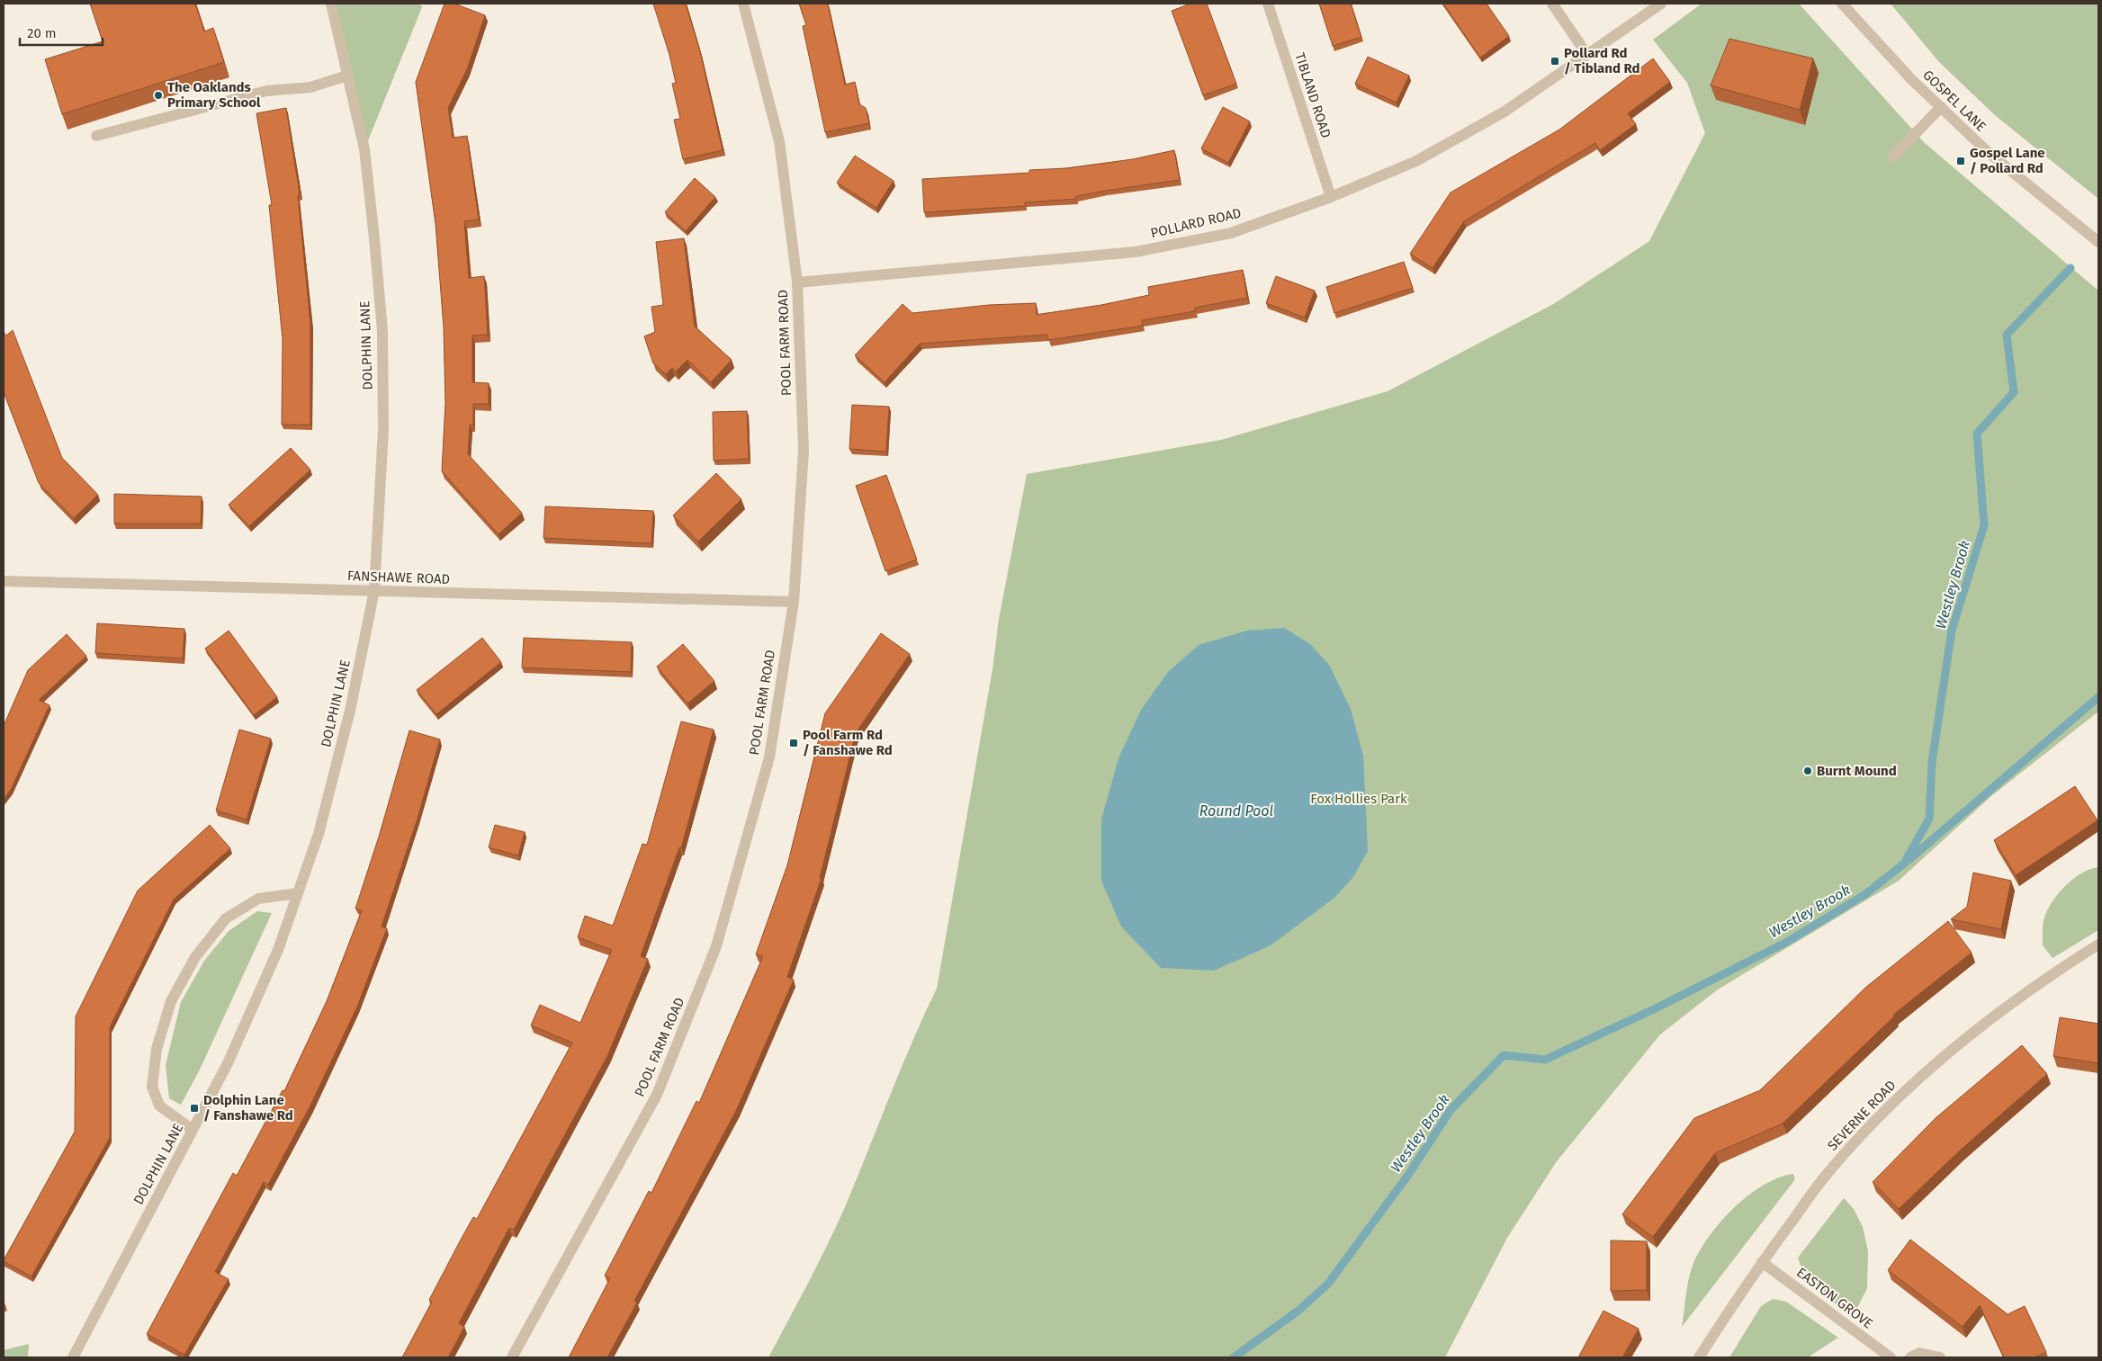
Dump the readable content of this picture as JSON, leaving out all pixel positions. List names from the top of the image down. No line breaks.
{"streets":{"street":["TIBLAND ROAD","GOSPEL LANE","POLLARD ROAD","POOL FARM ROAD","DOLPHIN LANE","FANSHAWE ROAD","SEVERNE ROAD","EASTON GROVE"]},"crossings":[["TIBLAND ROAD","POLLARD ROAD"],["POLLARD ROAD","POOL FARM ROAD"],["POOL FARM ROAD","FANSHAWE ROAD"],["DOLPHIN LANE","FANSHAWE ROAD"],["SEVERNE ROAD","EASTON GROVE"]],"water":["Westley Brook","Round Pool"],"parks":["Fox Hollies Park"],"places":{"transit":["Pollard Rd / Tibland Rd","Gospel Lane / Pollard Rd","Pool Farm Rd / Fanshawe Rd","Dolphin Lane / Fanshawe Rd"],"other":["The Oaklands Primary School","Burnt Mound"]},"scale_bar":"20 m"}
